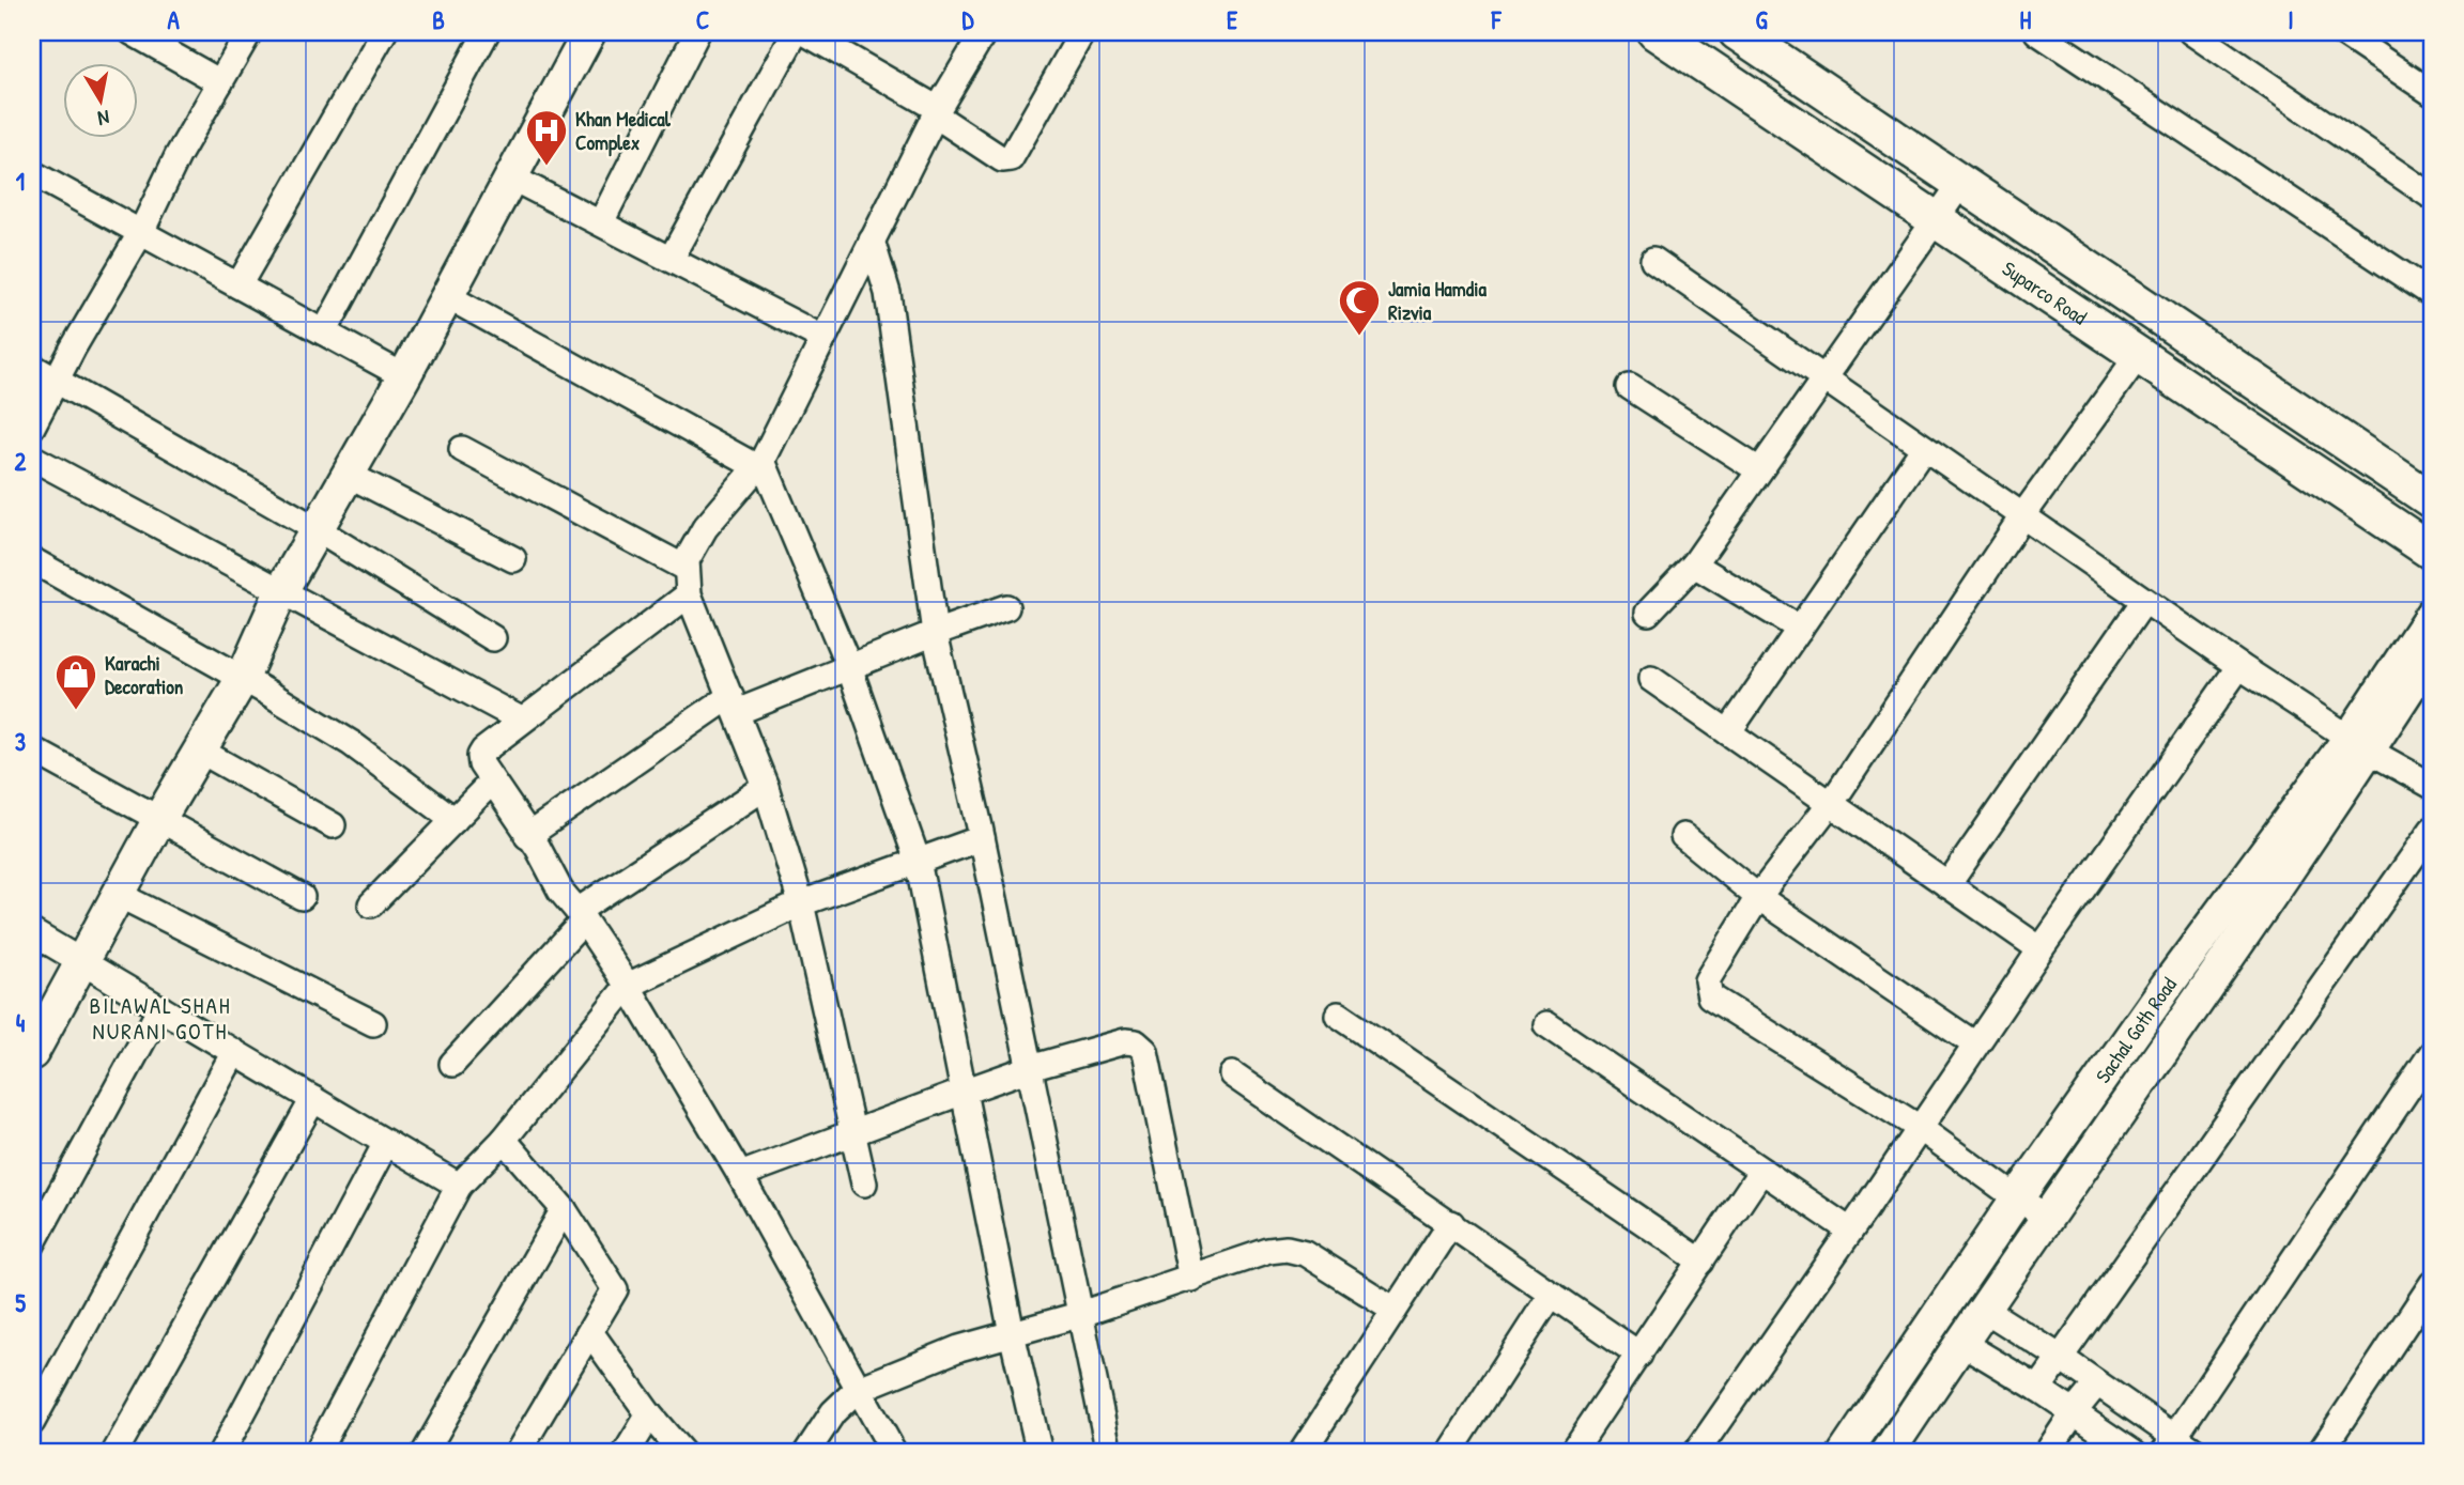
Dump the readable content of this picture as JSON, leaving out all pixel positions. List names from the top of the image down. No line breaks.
{"streets":{"main road":["Suparco Road"],"street":["Sachal Goth Road"]},"districts":["BILAWAL SHAH NURANI GOTH"],"places":{"hospital":["Khan Medical Complex"],"mosque":["Jamia Hamdia Rizvia"],"shop":["Karachi Decoration"]},"north":"bottom","grid":{"columns":["A","B","C","D","E","F","G","H","I"],"rows":["1","2","3","4","5"]}}
